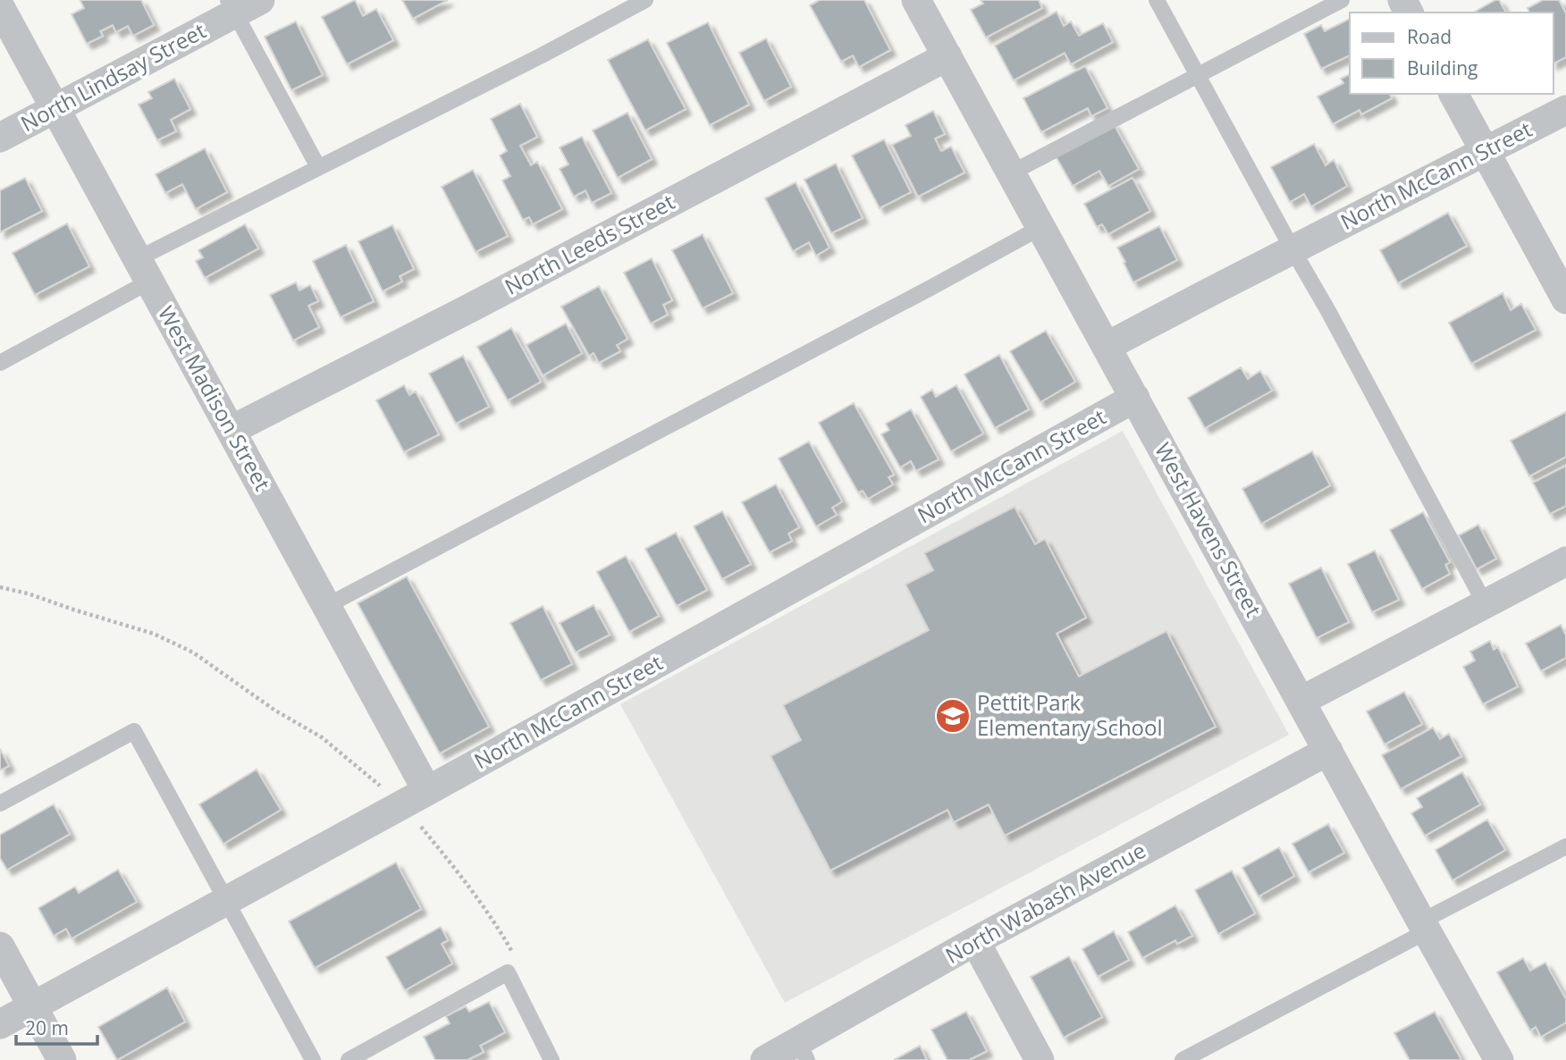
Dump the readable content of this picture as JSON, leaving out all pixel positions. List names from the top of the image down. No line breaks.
{"streets":{"street":["North Lindsay Street","North McCann Street","North Leeds Street","West Madison Street","West Havens Street","North Wabash Avenue"]},"crossings":[["North Lindsay Street","West Madison Street"],["North McCann Street","West Madison Street"],["North McCann Street","West Havens Street"],["North Leeds Street","West Madison Street"],["North Leeds Street","West Havens Street"],["West Havens Street","North Wabash Avenue"]],"places":{"school or university":["Pettit Park Elementary School"]},"legend":["Road","Building"],"scale_bar":"20 m"}
